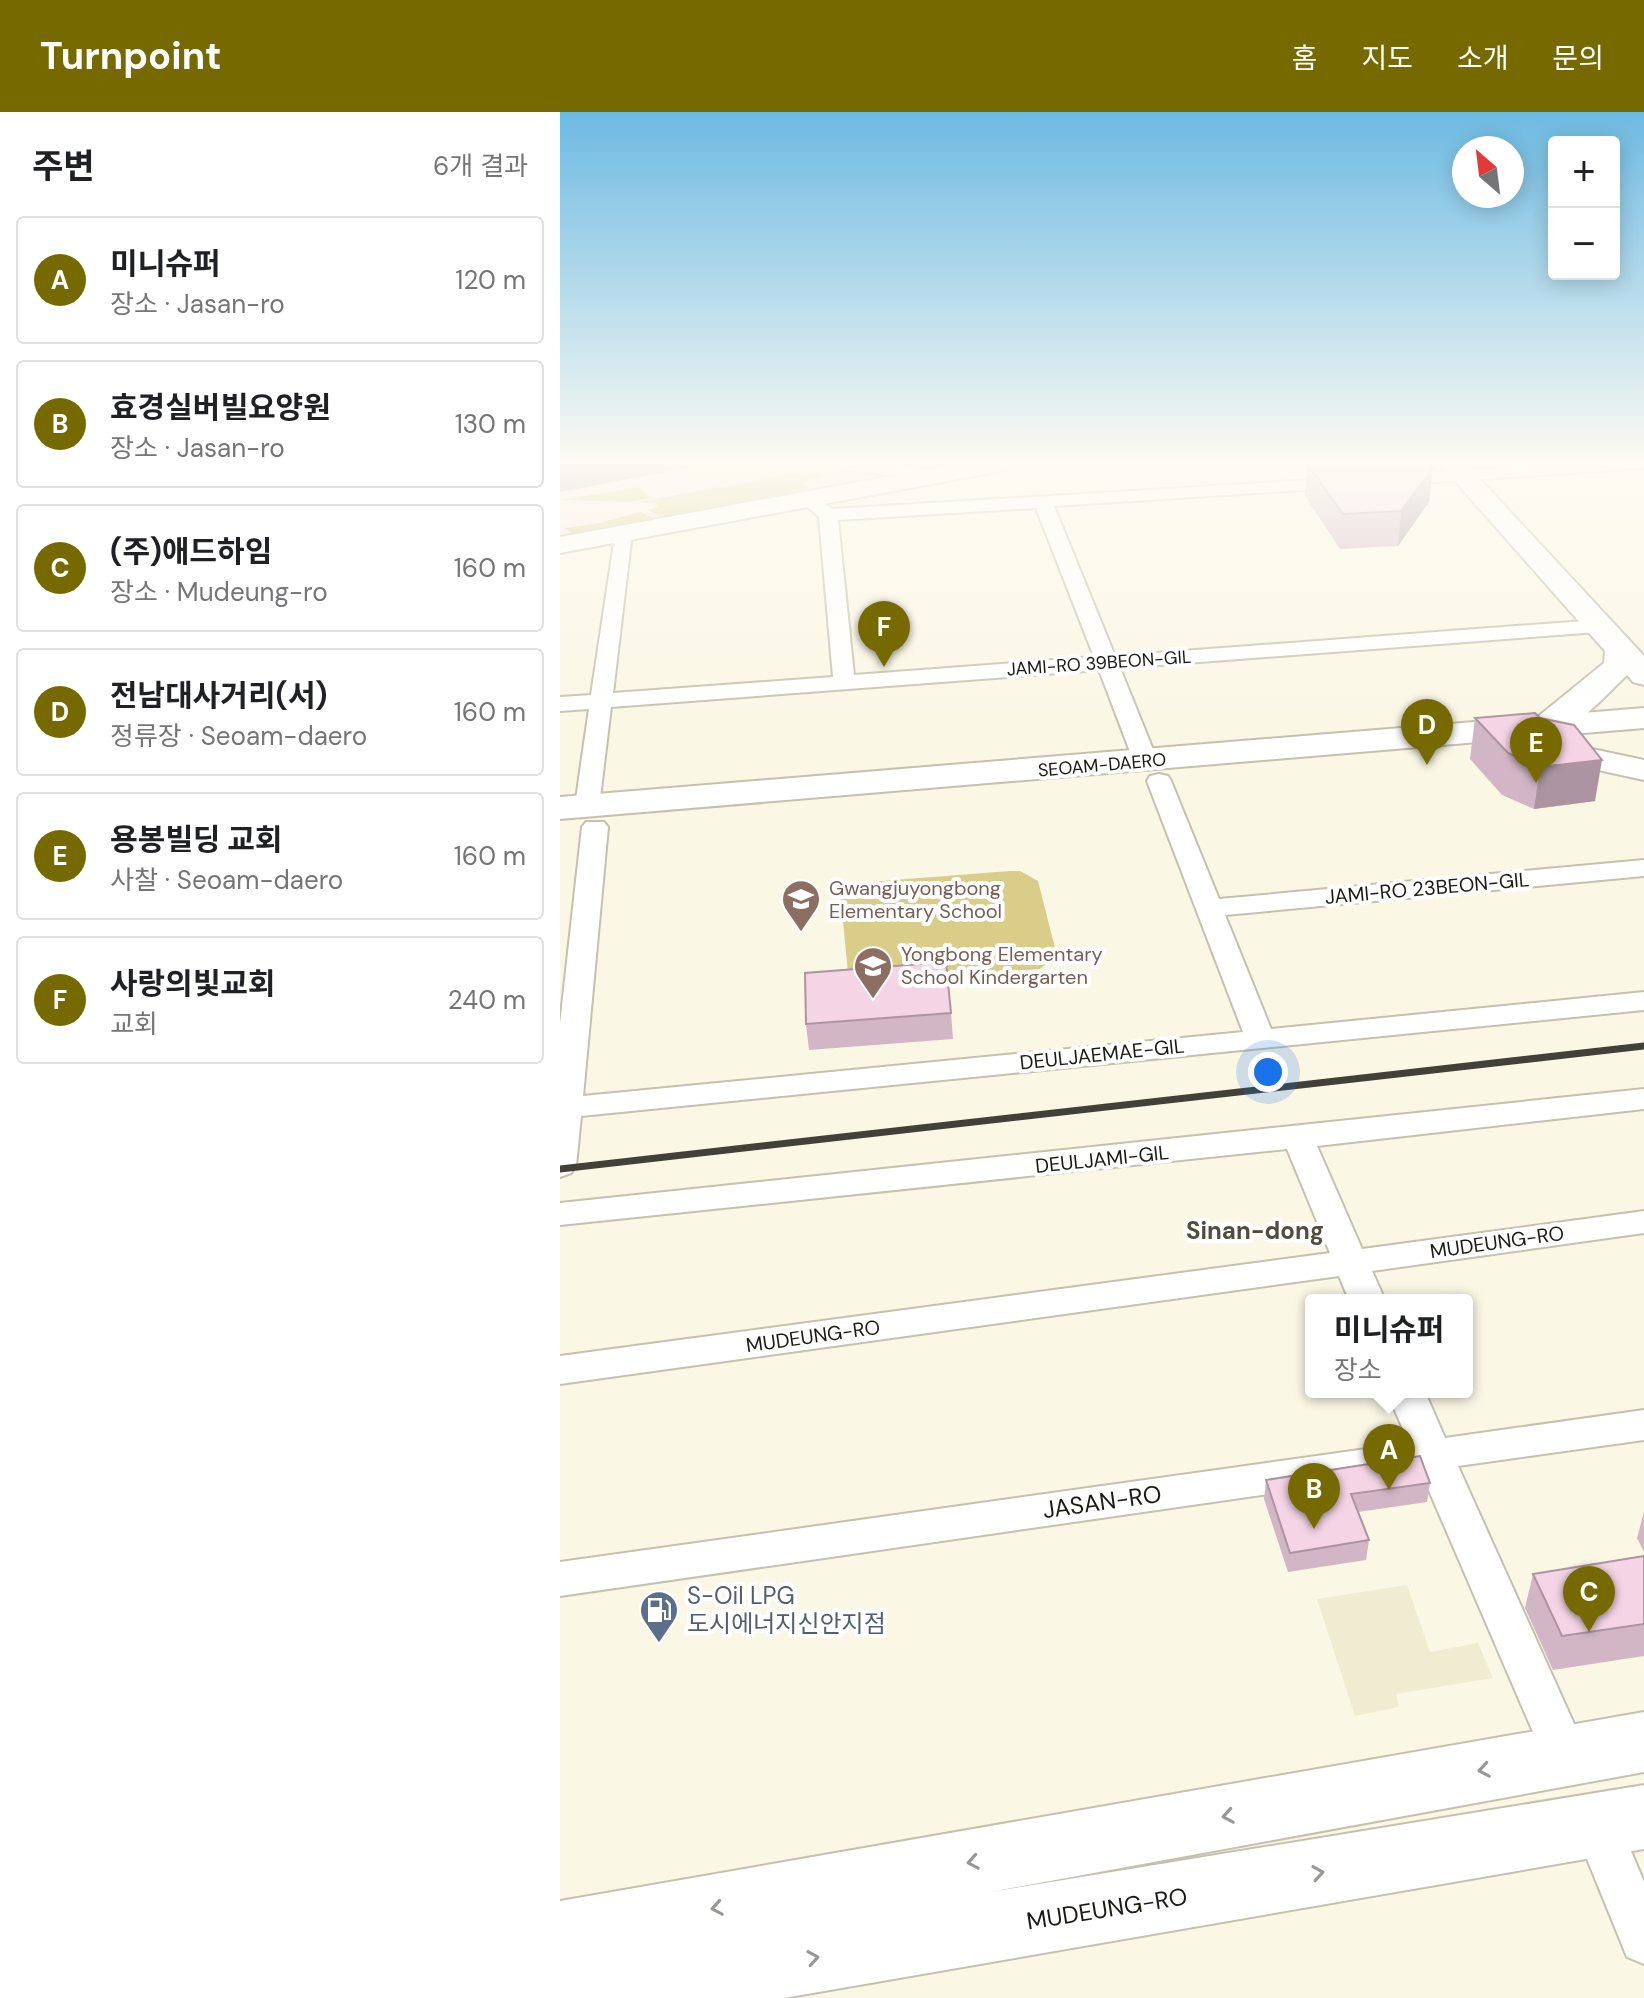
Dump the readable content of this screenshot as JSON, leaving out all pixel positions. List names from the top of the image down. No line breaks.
{"streets":{"street":["JAMI-RO 39BEON-GIL","SEOAM-DAERO","JAMI-RO 23BEON-GIL","DEULJAEMAE-GIL","DEULJAMI-GIL","MUDEUNG-RO","JASAN-RO"]},"districts":["Sinan-dong"],"places":{"school or university":["Gwangjuyongbong Elementary School","Yongbong Elementary School Kindergarten"],"fuel station":["S-Oil LPG 도시에너지신안지점"]},"north":"top left","page":{"header":"Turnpoint","nav":["홈","지도","소개","문의"],"heading":["주변","6개 결과"],"map_buttons":["+","−"],"list":[{"mark":"A","name":"미니슈퍼","note":"장소 · Jasan-ro","value":"120 m"},{"mark":"B","name":"효경실버빌요양원","note":"장소 · Jasan-ro","value":"130 m"},{"mark":"C","name":"(주)애드하임","note":"장소 · Mudeung-ro","value":"160 m"},{"mark":"D","name":"전남대사거리(서)","note":"정류장 · Seoam-daero","value":"160 m"},{"mark":"E","name":"용봉빌딩 교회","note":"사찰 · Seoam-daero","value":"160 m"},{"mark":"F","name":"사랑의빛교회","note":"교회","value":"240 m"}],"pins":["F","D","E","A","B","C"],"popup":["미니슈퍼","장소"]}}
